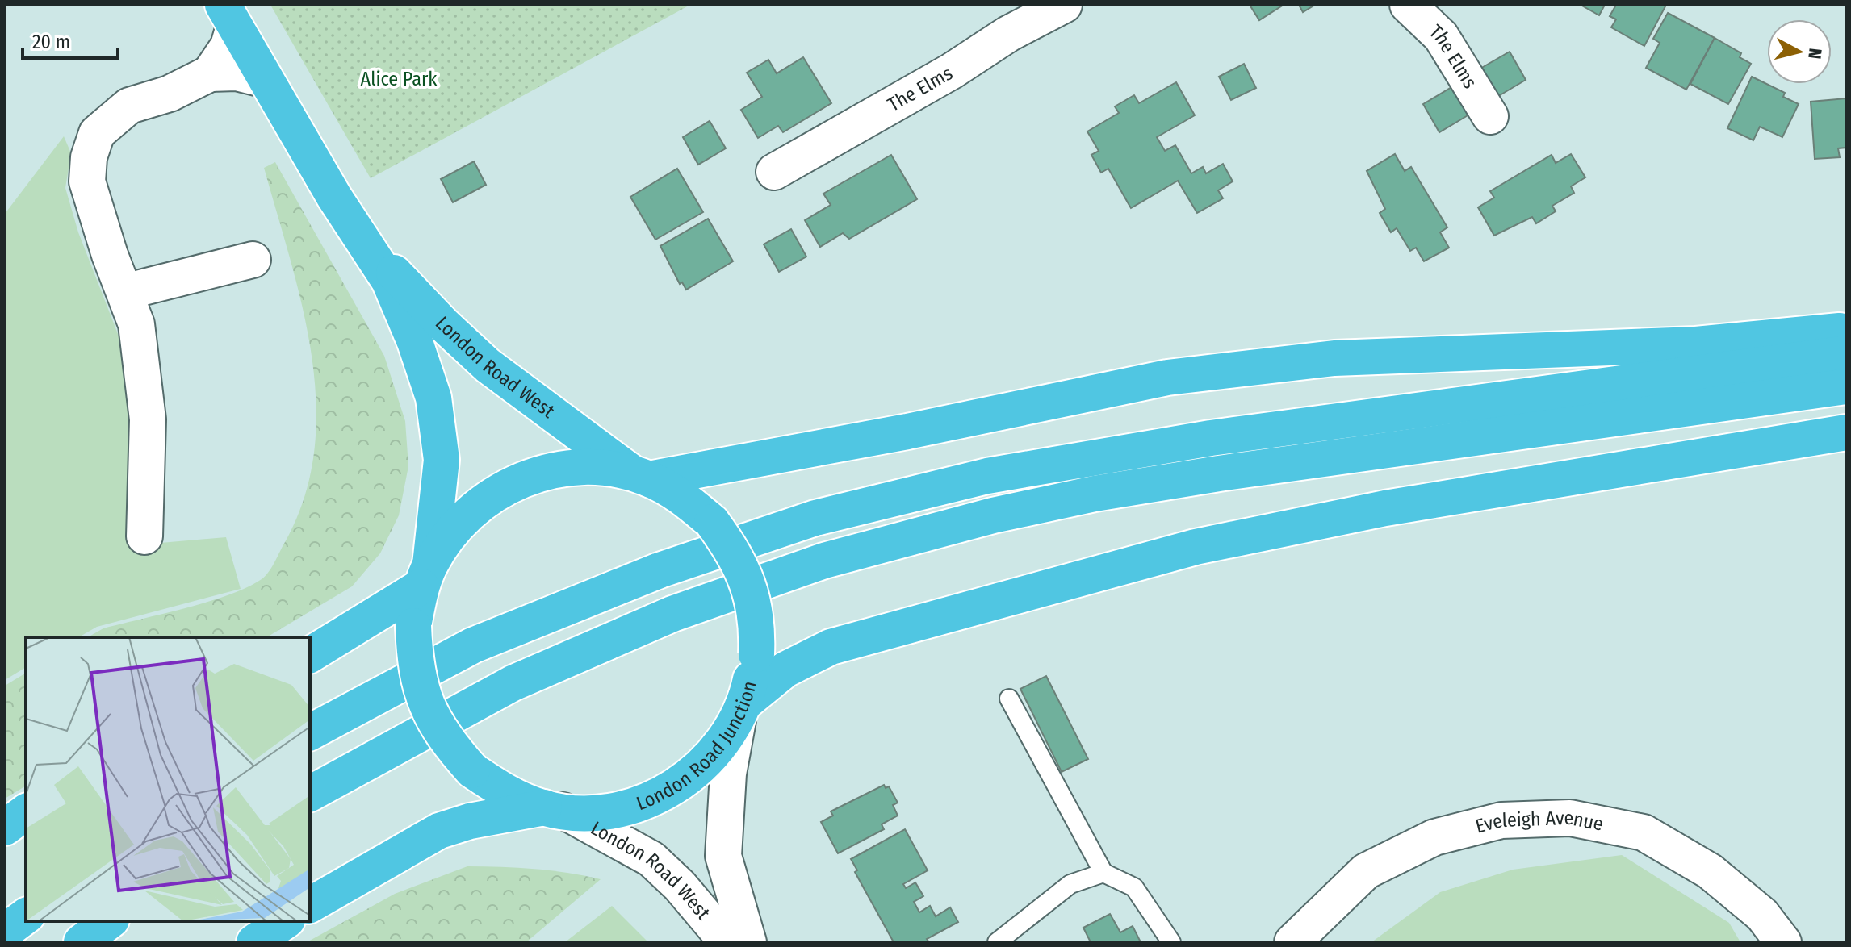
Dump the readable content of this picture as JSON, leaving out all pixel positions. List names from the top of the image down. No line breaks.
{"streets":{"highway":["London Road West","London Road Junction"],"street":["The Elms","Eveleigh Avenue"]},"crossings":[["London Road West","London Road Junction"]],"parks":["Alice Park"],"scale_bar":"20 m","north":"right"}
